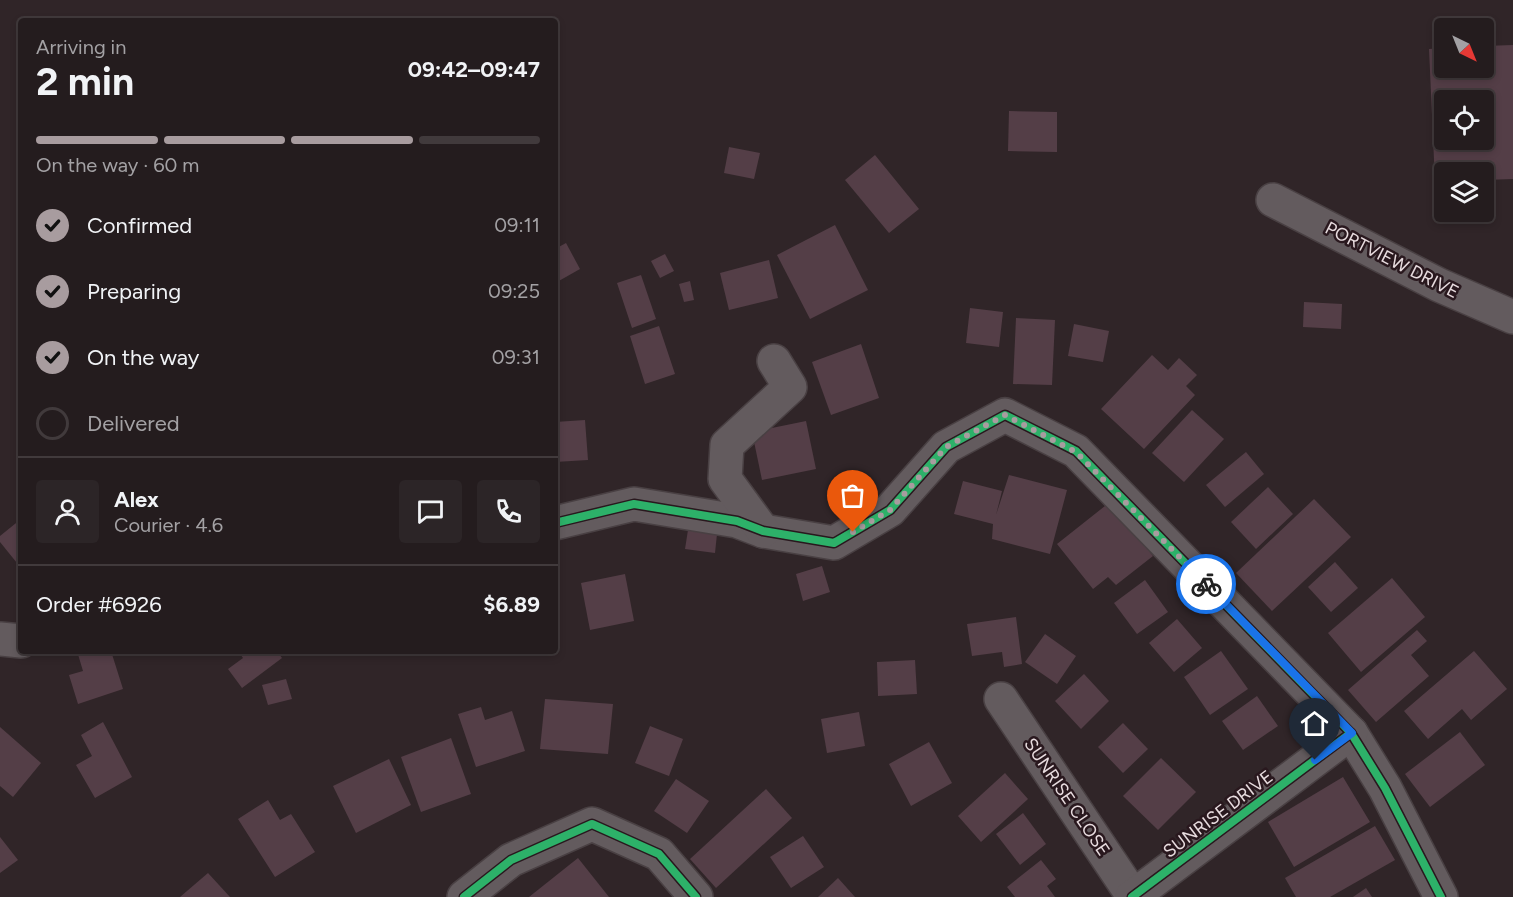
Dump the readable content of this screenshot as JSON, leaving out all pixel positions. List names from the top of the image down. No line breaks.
{"streets":{"street":["PORTVIEW DRIVE","SUNRISE CLOSE","SUNRISE DRIVE"]},"crossings":[["SUNRISE CLOSE","SUNRISE DRIVE"]],"north":"bottom right","page":{"heading":["2 min","Arriving in","09:42–09:47"],"panel":["Alex","Courier · 4.6","Order #6926","$6.89"],"bar":"On the way · 60 m","list":[["Confirmed","09:11"],["Preparing","09:25"],["On the way","09:31"],"Delivered"]}}
